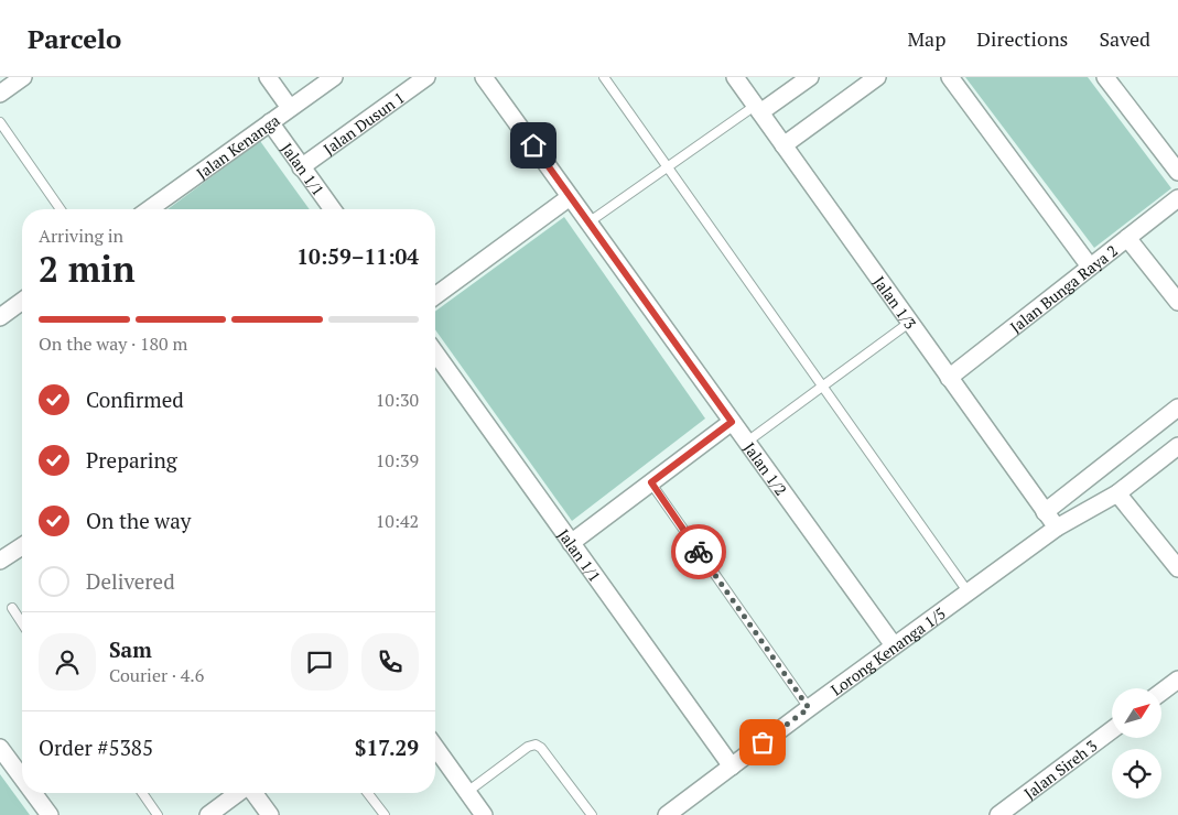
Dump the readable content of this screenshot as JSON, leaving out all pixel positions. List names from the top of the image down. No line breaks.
{"streets":{"street":["Jalan Dusun 1","Jalan Kenanga","Jalan 1/1","Jalan Bunga Raya 2","Jalan 1/3","Jalan 1/2","Lorong Kenanga 1/5","Jalan Sireh 3"]},"crossings":[["Jalan Dusun 1","Jalan 1/1"],["Jalan Kenanga","Jalan 1/1"],["Jalan 1/1","Lorong Kenanga 1/5"],["Jalan Bunga Raya 2","Jalan 1/3"],["Jalan 1/3","Lorong Kenanga 1/5"],["Jalan 1/2","Lorong Kenanga 1/5"]],"north":"top right","page":{"header":"Parcelo","nav":["Map","Directions","Saved"],"heading":["2 min","Arriving in","10:59–11:04"],"panel":["Sam","Courier · 4.6","Order #5385","$17.29"],"bar":"On the way · 180 m","list":[["Confirmed","10:30"],["Preparing","10:39"],["On the way","10:42"],"Delivered"]}}
